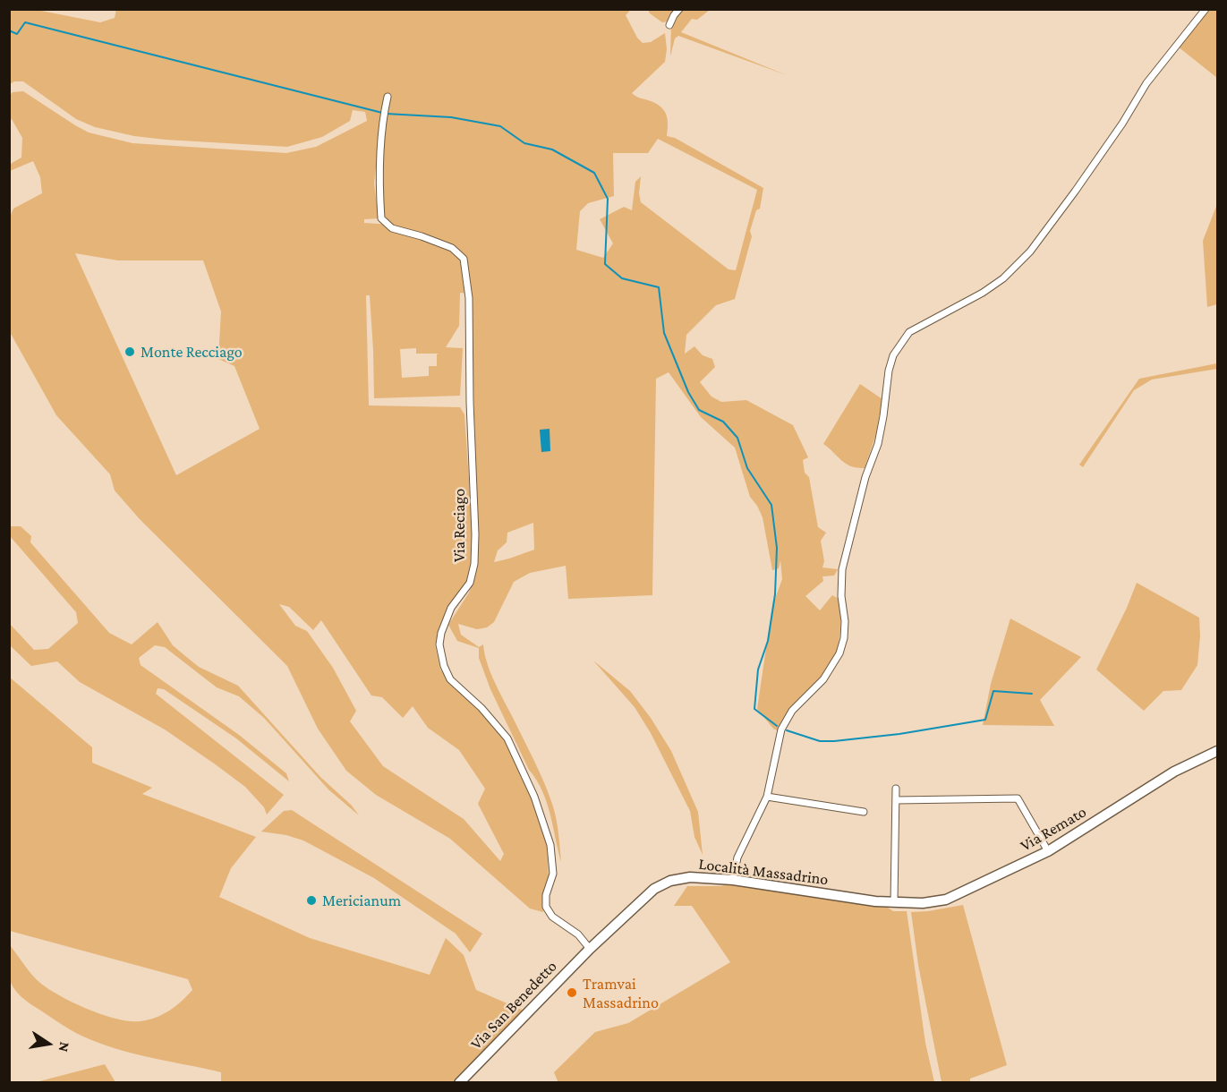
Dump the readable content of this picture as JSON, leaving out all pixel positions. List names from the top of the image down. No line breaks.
{"streets":{"main road":["Via Remato","Località Massadrino","Via San Benedetto"],"street":["Via Reciago"]},"crossings":[["Via Reciago","Località Massadrino"],["Via Reciago","Via San Benedetto"],["Via Remato","Località Massadrino"],["Località Massadrino","Via San Benedetto"]],"places":["Monte Recciago","Mericianum","Tramvai Massadrino"],"north":"right"}
